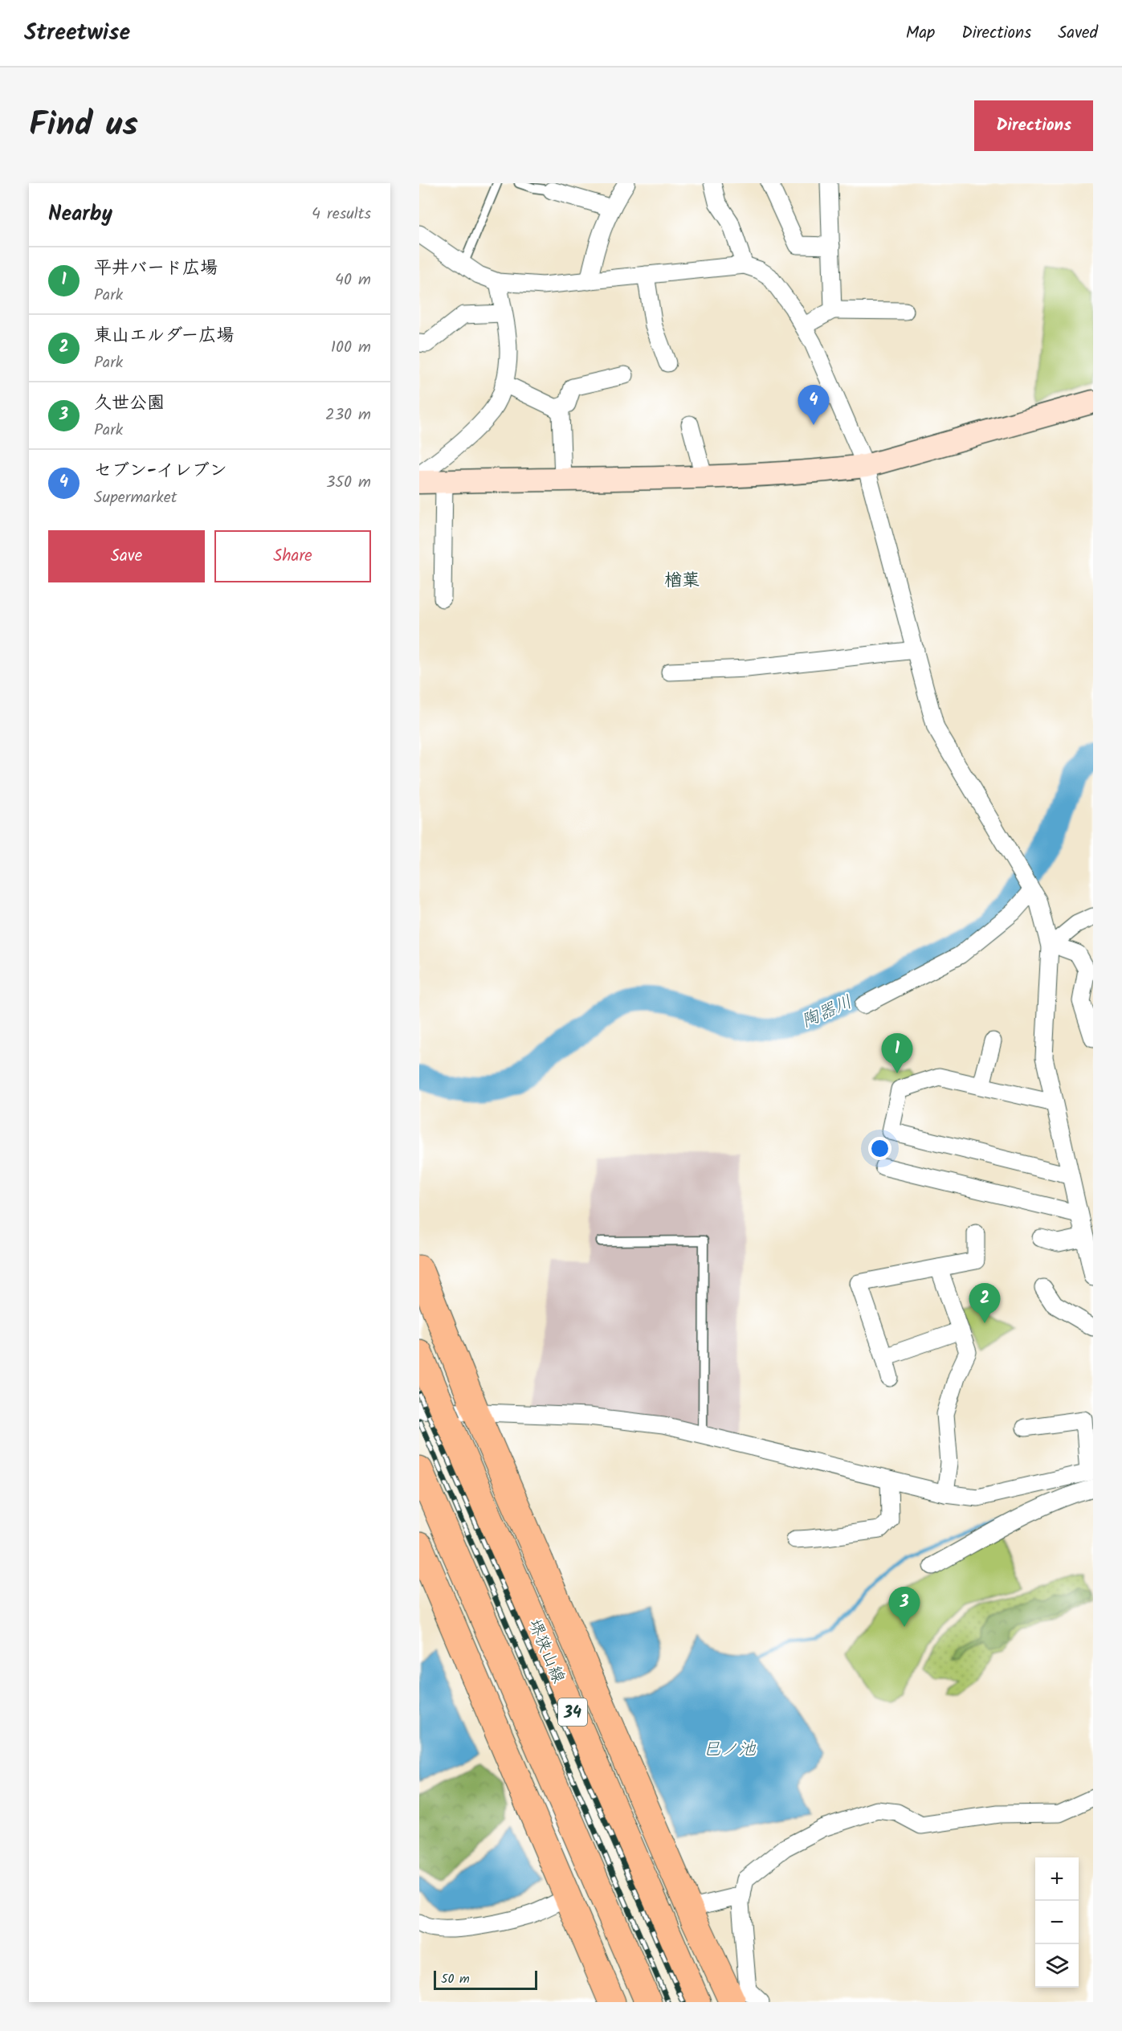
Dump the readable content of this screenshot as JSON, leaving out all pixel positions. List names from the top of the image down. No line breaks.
{"streets":{"main road":["堺狭山線","34"]},"districts":["楢葉"],"water":["陶器川","巳ノ池"],"scale_bar":"50 m","page":{"header":"Streetwise","nav":["Map","Directions","Saved"],"title":"Find us","buttons":["Directions",["Save","Share"]],"heading":["Nearby","4 results"],"list":[{"mark":"1","name":"平井バード広場","note":"Park","value":"40 m"},{"mark":"2","name":"東山エルダー広場","note":"Park","value":"100 m"},{"mark":"3","name":"久世公園","note":"Park","value":"230 m"},{"mark":"4","name":"セブン-イレブン","note":"Supermarket","value":"350 m"}],"pins":["4","1","2","3"],"map_buttons":["+","−"],"scale":"50 m"}}
